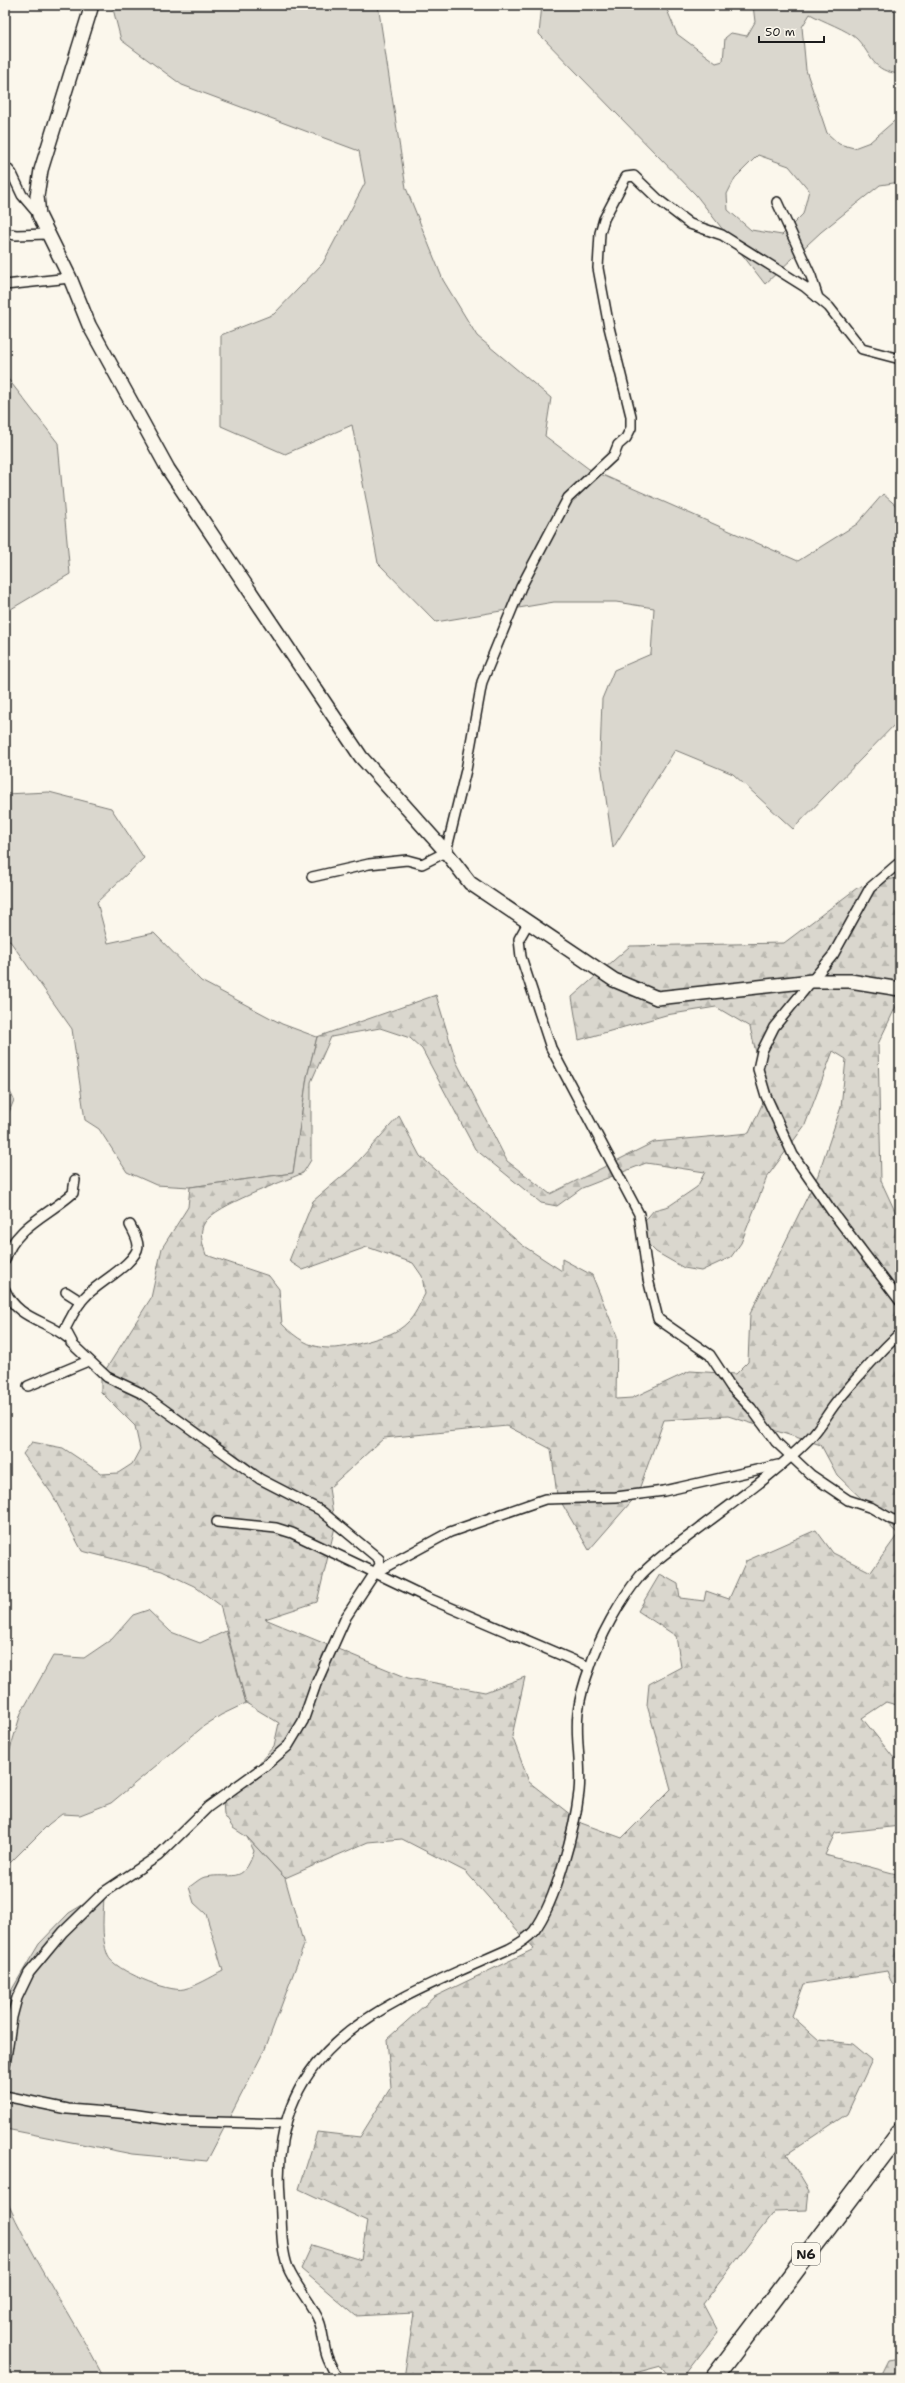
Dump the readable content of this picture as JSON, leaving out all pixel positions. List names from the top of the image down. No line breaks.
{"streets":{"highway":["N6"]},"scale_bar":"50 m"}
